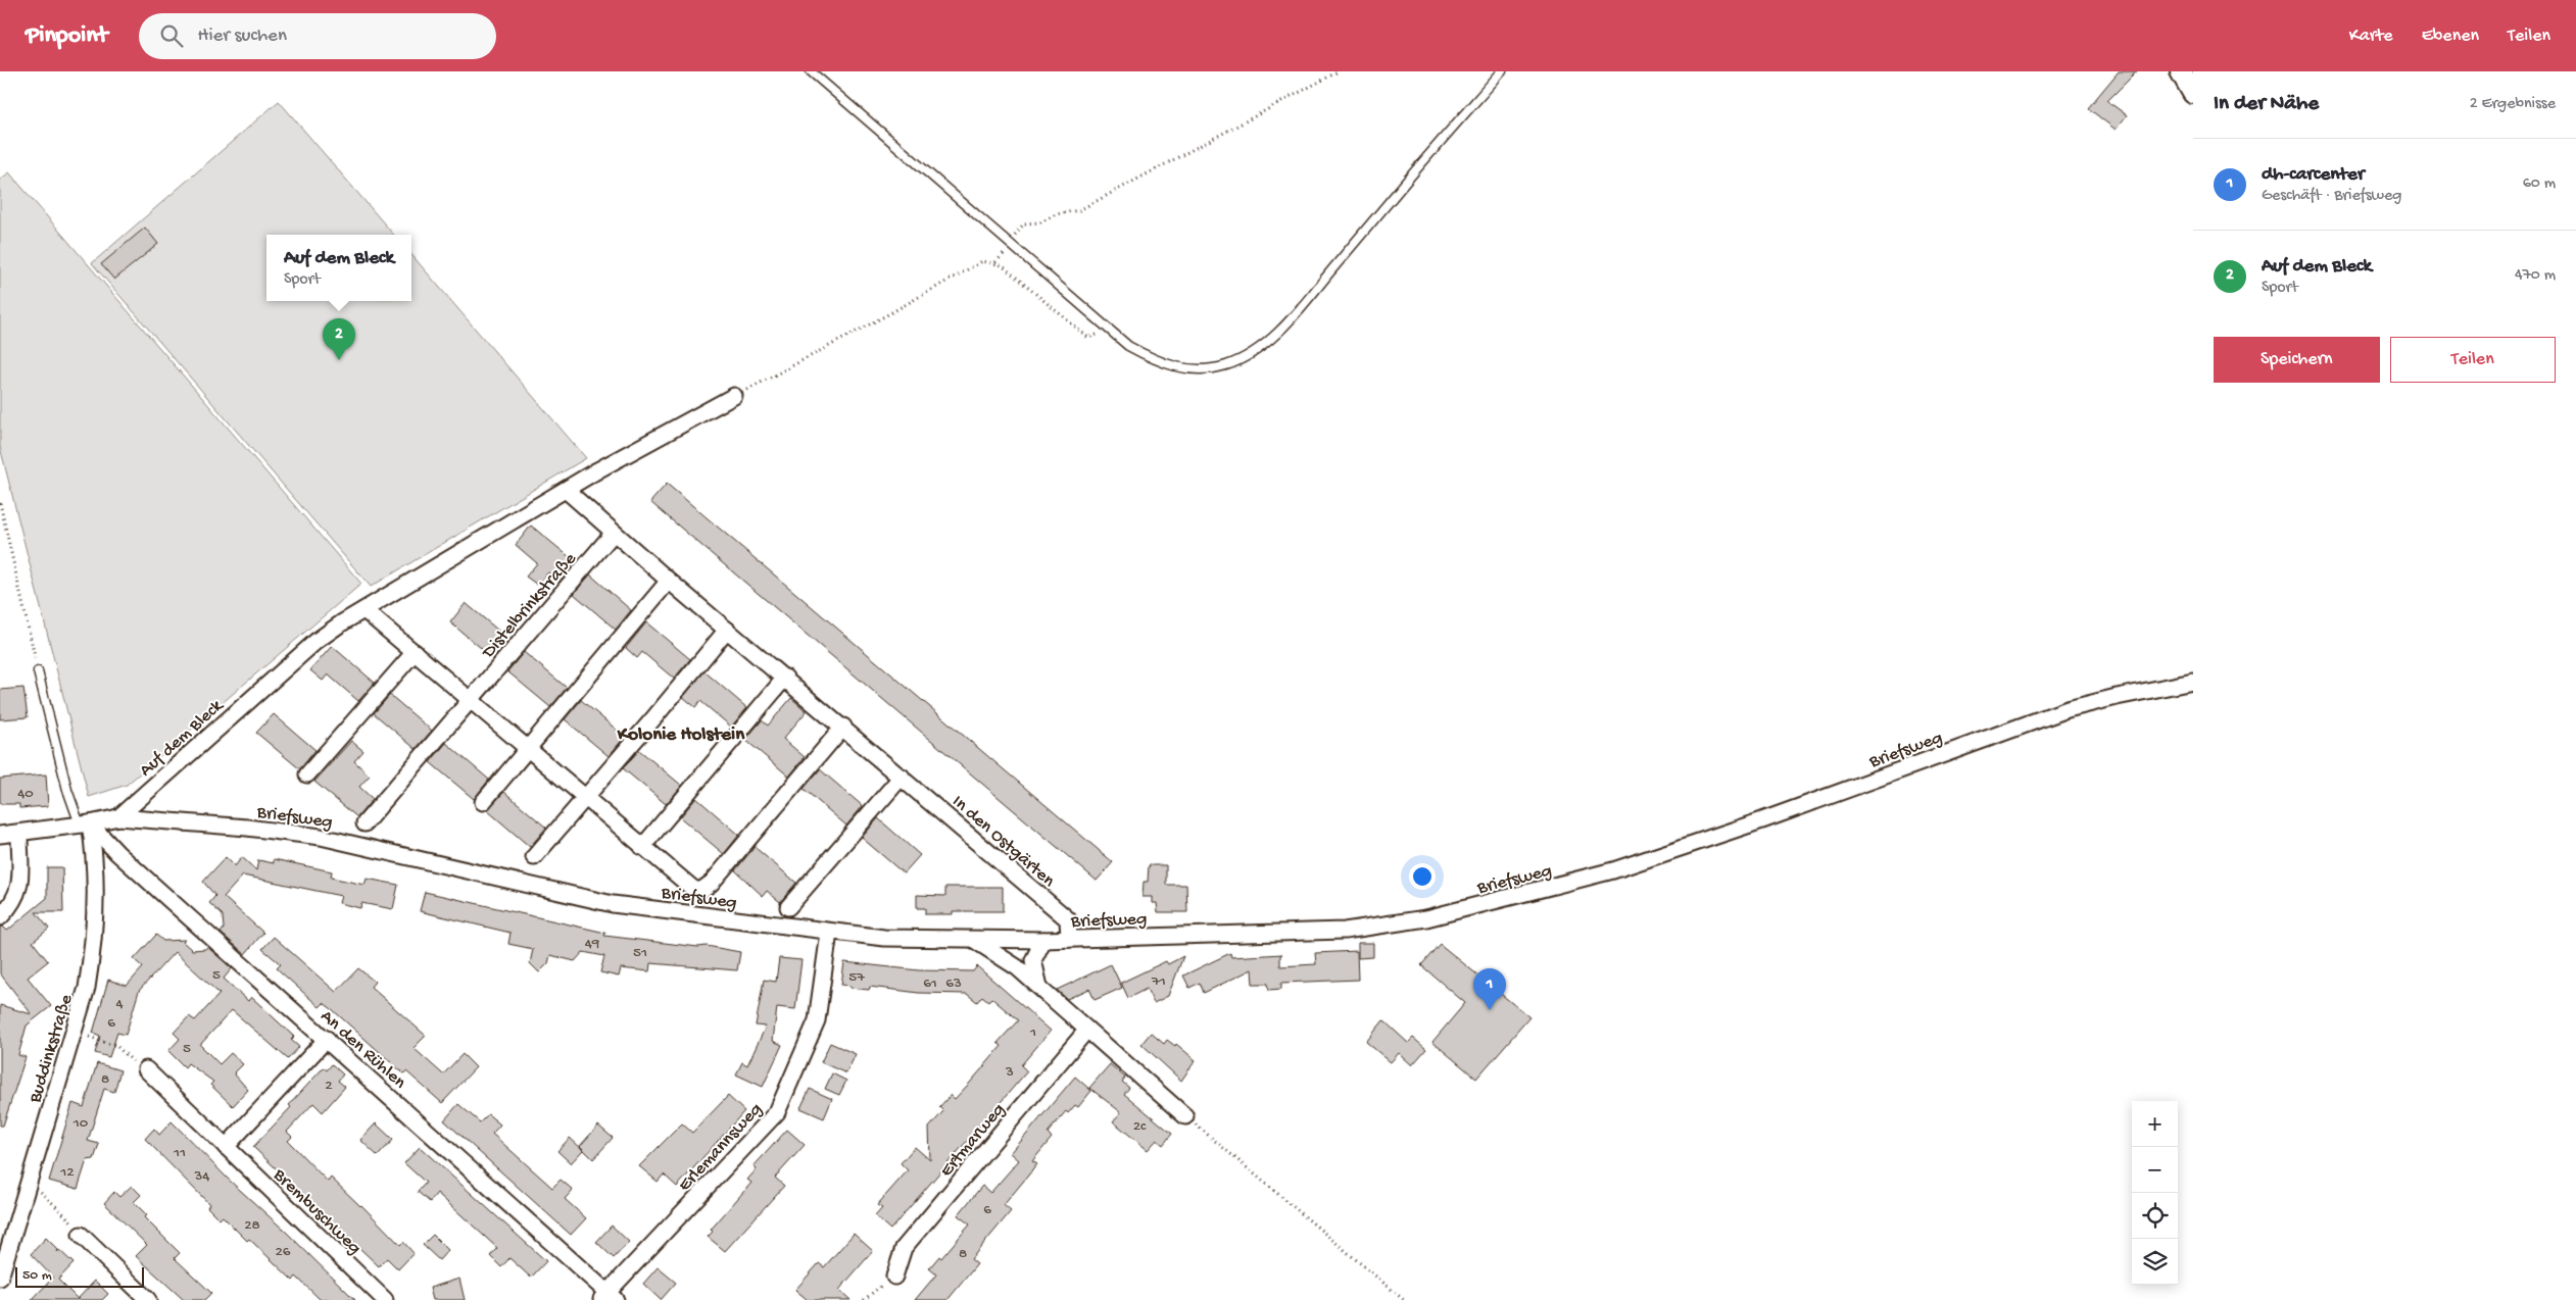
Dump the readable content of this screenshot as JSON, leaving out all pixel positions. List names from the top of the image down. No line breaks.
{"streets":{"street":["Distelbrinkstraße","Auf dem Bleck","Briefsweg","In den Ostgärten","Buddinkstraße","An den Rühlen","Ertmarweg","Erlemannsweg","Brembuschweg"]},"crossings":[["Distelbrinkstraße","In den Ostgärten"],["Auf dem Bleck","Briefsweg"],["Auf dem Bleck","In den Ostgärten"],["Briefsweg","In den Ostgärten"],["Briefsweg","Buddinkstraße"],["Briefsweg","An den Rühlen"],["Briefsweg","Erlemannsweg"],["Buddinkstraße","An den Rühlen"],["An den Rühlen","Erlemannsweg"]],"districts":["Kolonie Holstein"],"house_numbers":["40","49","51","5","57","71","61","63","4","6","1","5","3","8","2","10","2c","11","12","34","6","28","26","8"],"scale_bar":"50 m","page":{"header":"Pinpoint","search":"Hier suchen","nav":["Karte","Ebenen","Teilen"],"heading":["In der Nähe","2 Ergebnisse"],"list":[{"mark":"1","name":"dh-carcenter","note":"Geschäft · Briefsweg","value":"60 m"},{"mark":"2","name":"Auf dem Bleck","note":"Sport","value":"470 m"}],"popup":["Auf dem Bleck","Sport"],"pins":["2","1"],"buttons":["Speichern","Teilen"],"map_buttons":["+","−"],"scale":"50 m"}}
